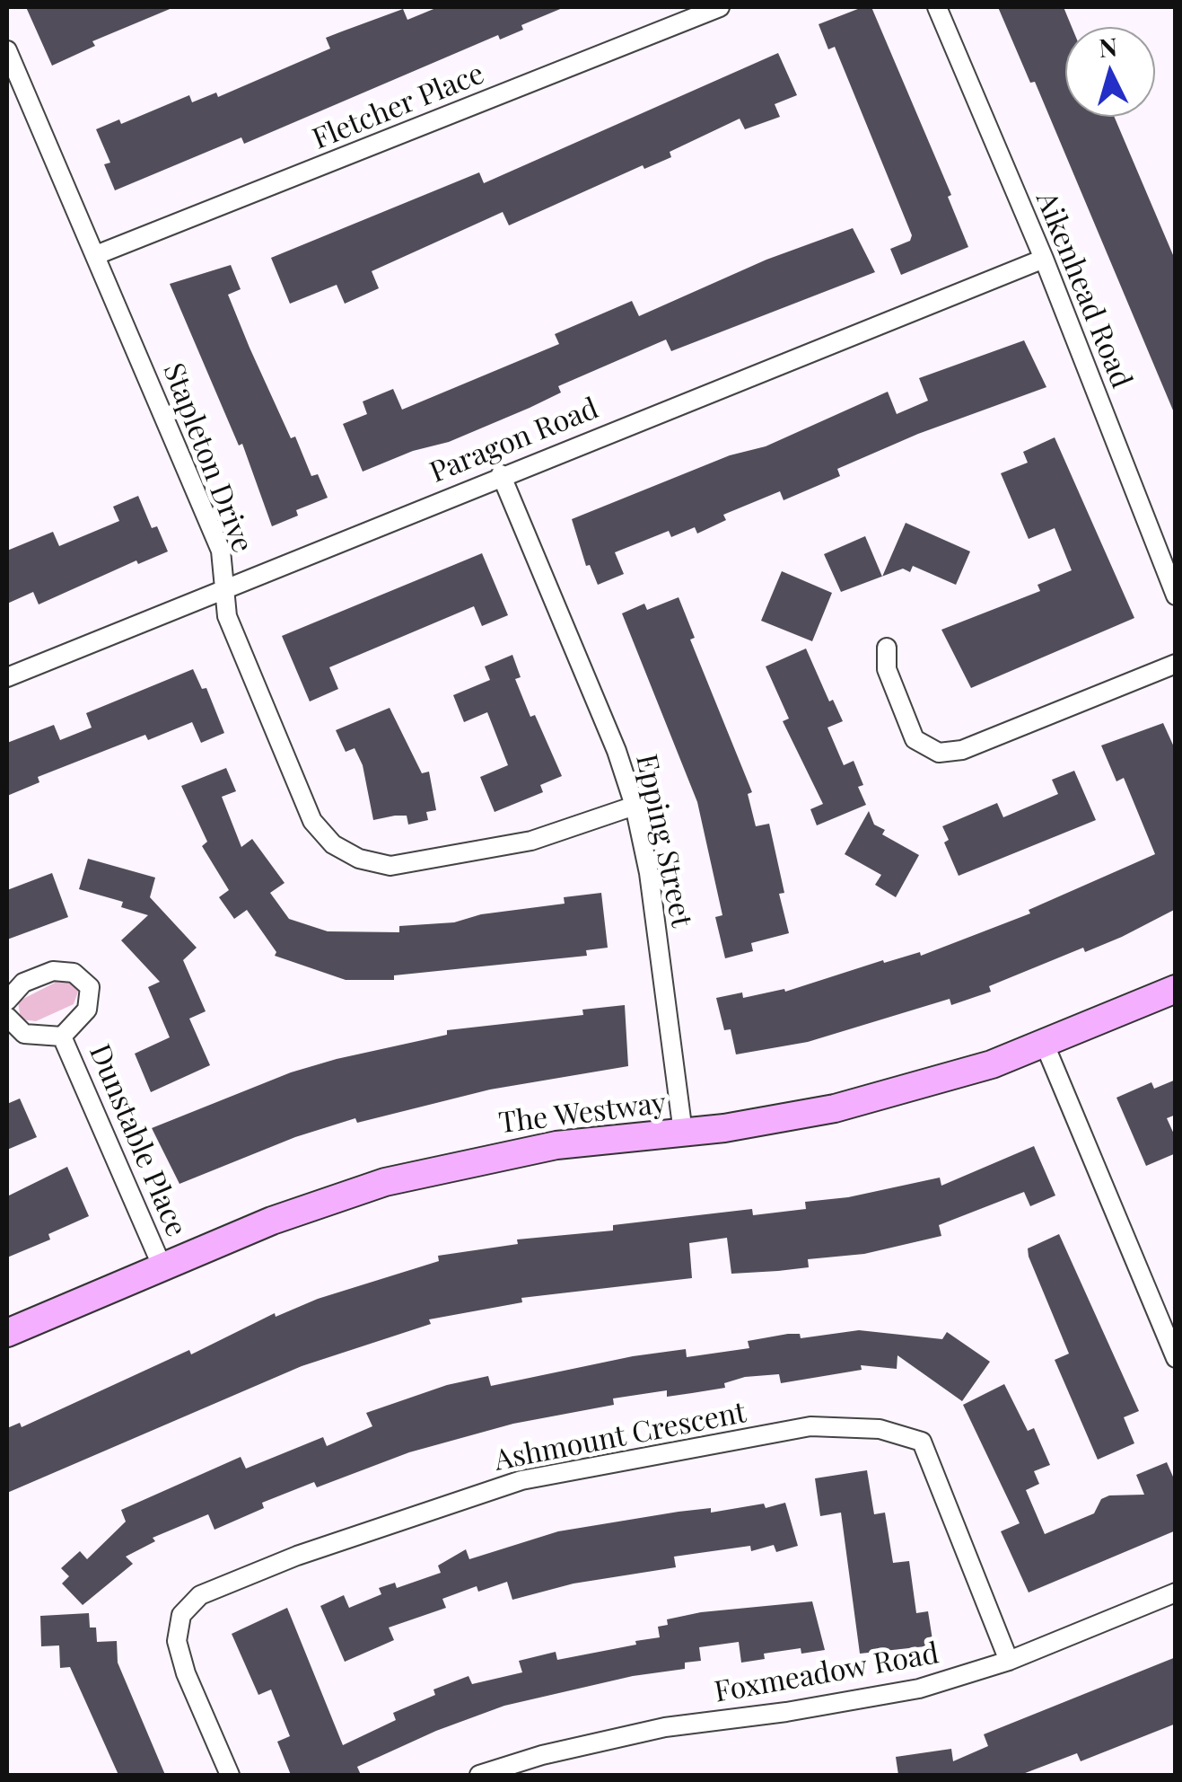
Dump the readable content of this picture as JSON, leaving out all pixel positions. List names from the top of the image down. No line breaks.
{"streets":{"main road":["The Westway"],"street":["Fletcher Place","Aikenhead Road","Paragon Road","Stapleton Drive","Epping Street","Dunstable Place","Ashmount Crescent","Foxmeadow Road"]},"crossings":[["Fletcher Place","Stapleton Drive"],["Aikenhead Road","Paragon Road"],["Paragon Road","Stapleton Drive"],["Paragon Road","Epping Street"],["Stapleton Drive","Epping Street"],["Epping Street","The Westway"],["The Westway","Dunstable Place"],["Ashmount Crescent","Foxmeadow Road"]],"north":"top"}
